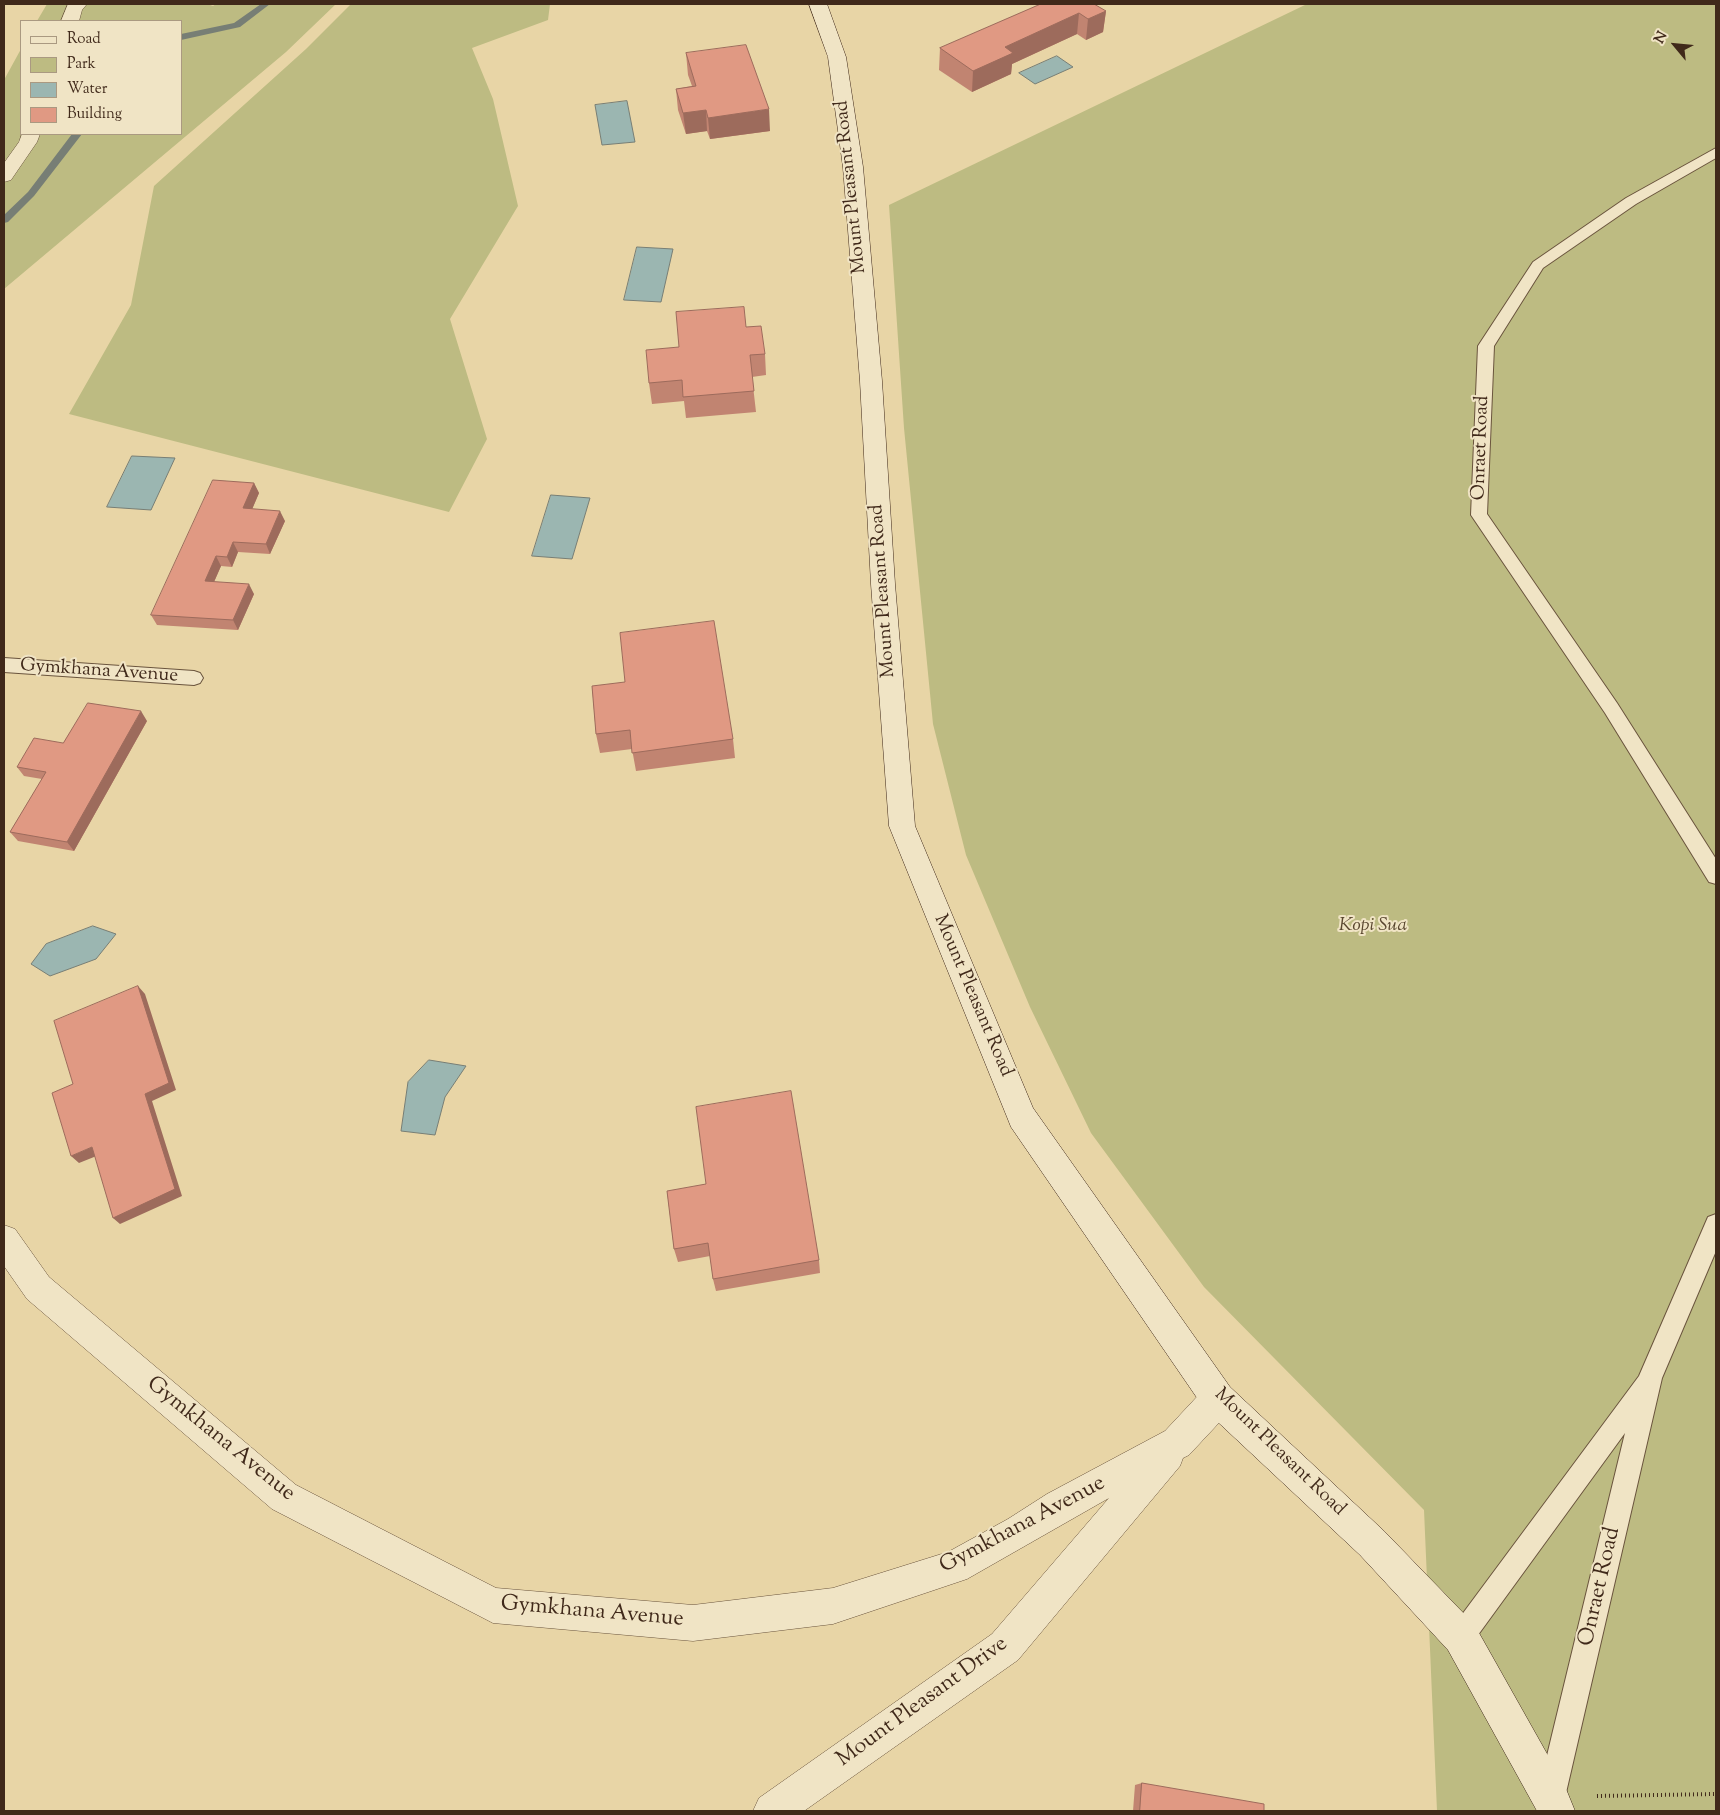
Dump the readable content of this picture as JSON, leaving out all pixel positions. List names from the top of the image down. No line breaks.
{"streets":{"street":["Mount Pleasant Road","Gymkhana Avenue","Mount Pleasant Drive"],"lane":["Onraet Road"]},"crossings":[["Mount Pleasant Road","Onraet Road"],["Mount Pleasant Road","Gymkhana Avenue"],["Gymkhana Avenue","Mount Pleasant Drive"]],"parks":["Kopi Sua"],"legend":["Road","Park","Water","Building"],"north":"top left"}
